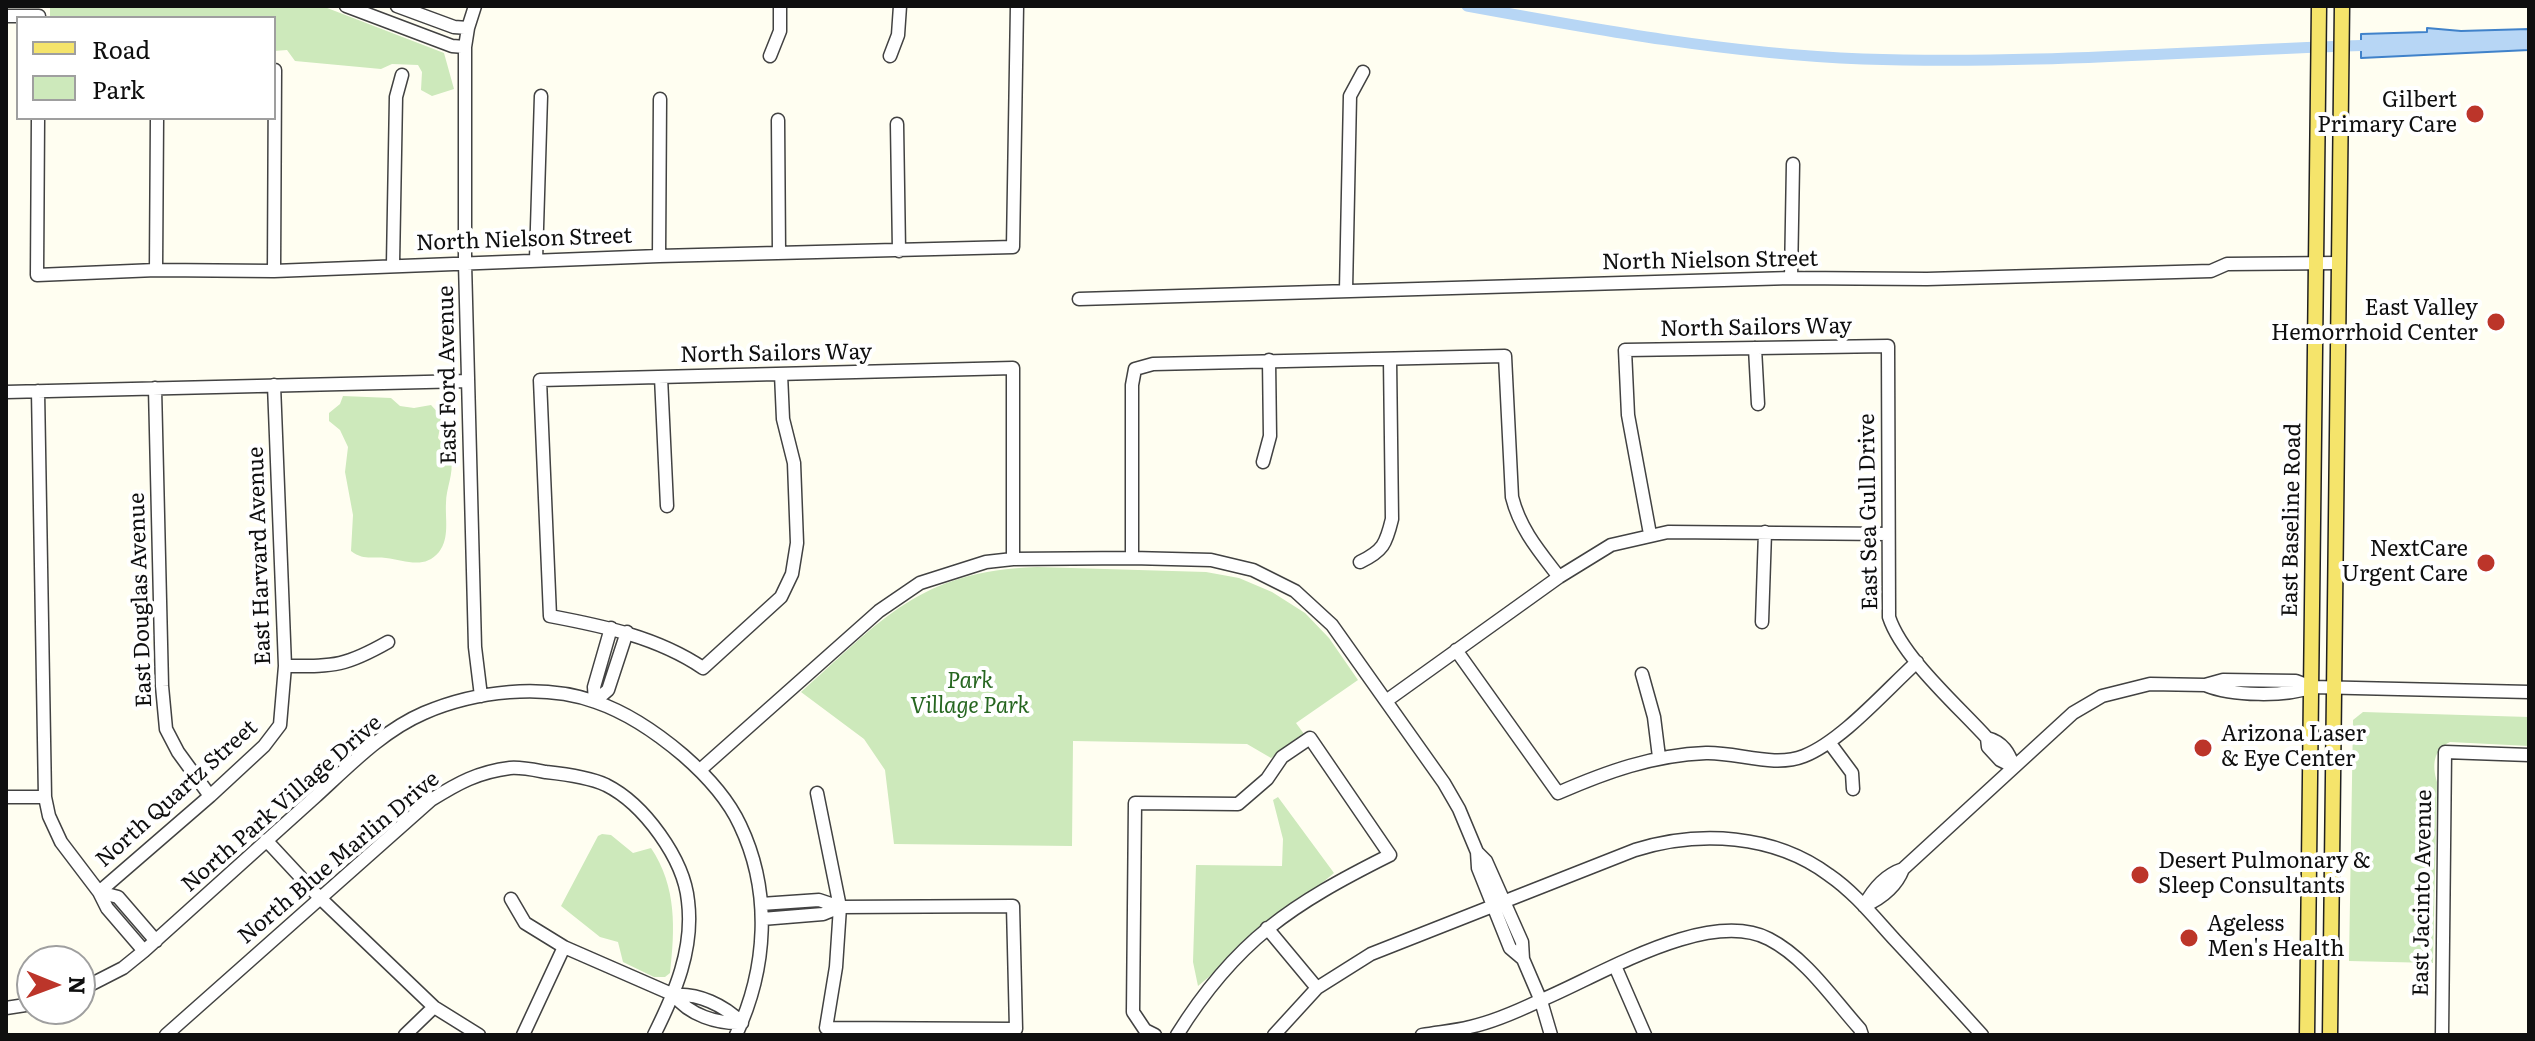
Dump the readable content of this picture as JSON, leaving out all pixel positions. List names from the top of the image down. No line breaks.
{"streets":{"main road":["East Baseline Road"],"street":["North Nielson Street","North Sailors Way","East Ford Avenue","East Sea Gull Drive","East Harvard Avenue","East Douglas Avenue","North Quartz Street","North Park Village Drive","North Blue Marlin Drive","East Jacinto Avenue"]},"crossings":[["North Nielson Street","East Ford Avenue"],["North Nielson Street","East Baseline Road"],["North Sailors Way","East Sea Gull Drive"],["East Ford Avenue","North Park Village Drive"],["East Harvard Avenue","North Quartz Street"],["East Douglas Avenue","North Quartz Street"]],"parks":["Park Village Park"],"places":["Gilbert Primary Care","East Valley Hemorrhoid Center","NextCare Urgent Care","Arizona Laser & Eye Center","Desert Pulmonary & Sleep Consultants","Ageless Men's Health"],"legend":["Road","Park"],"north":"right"}
